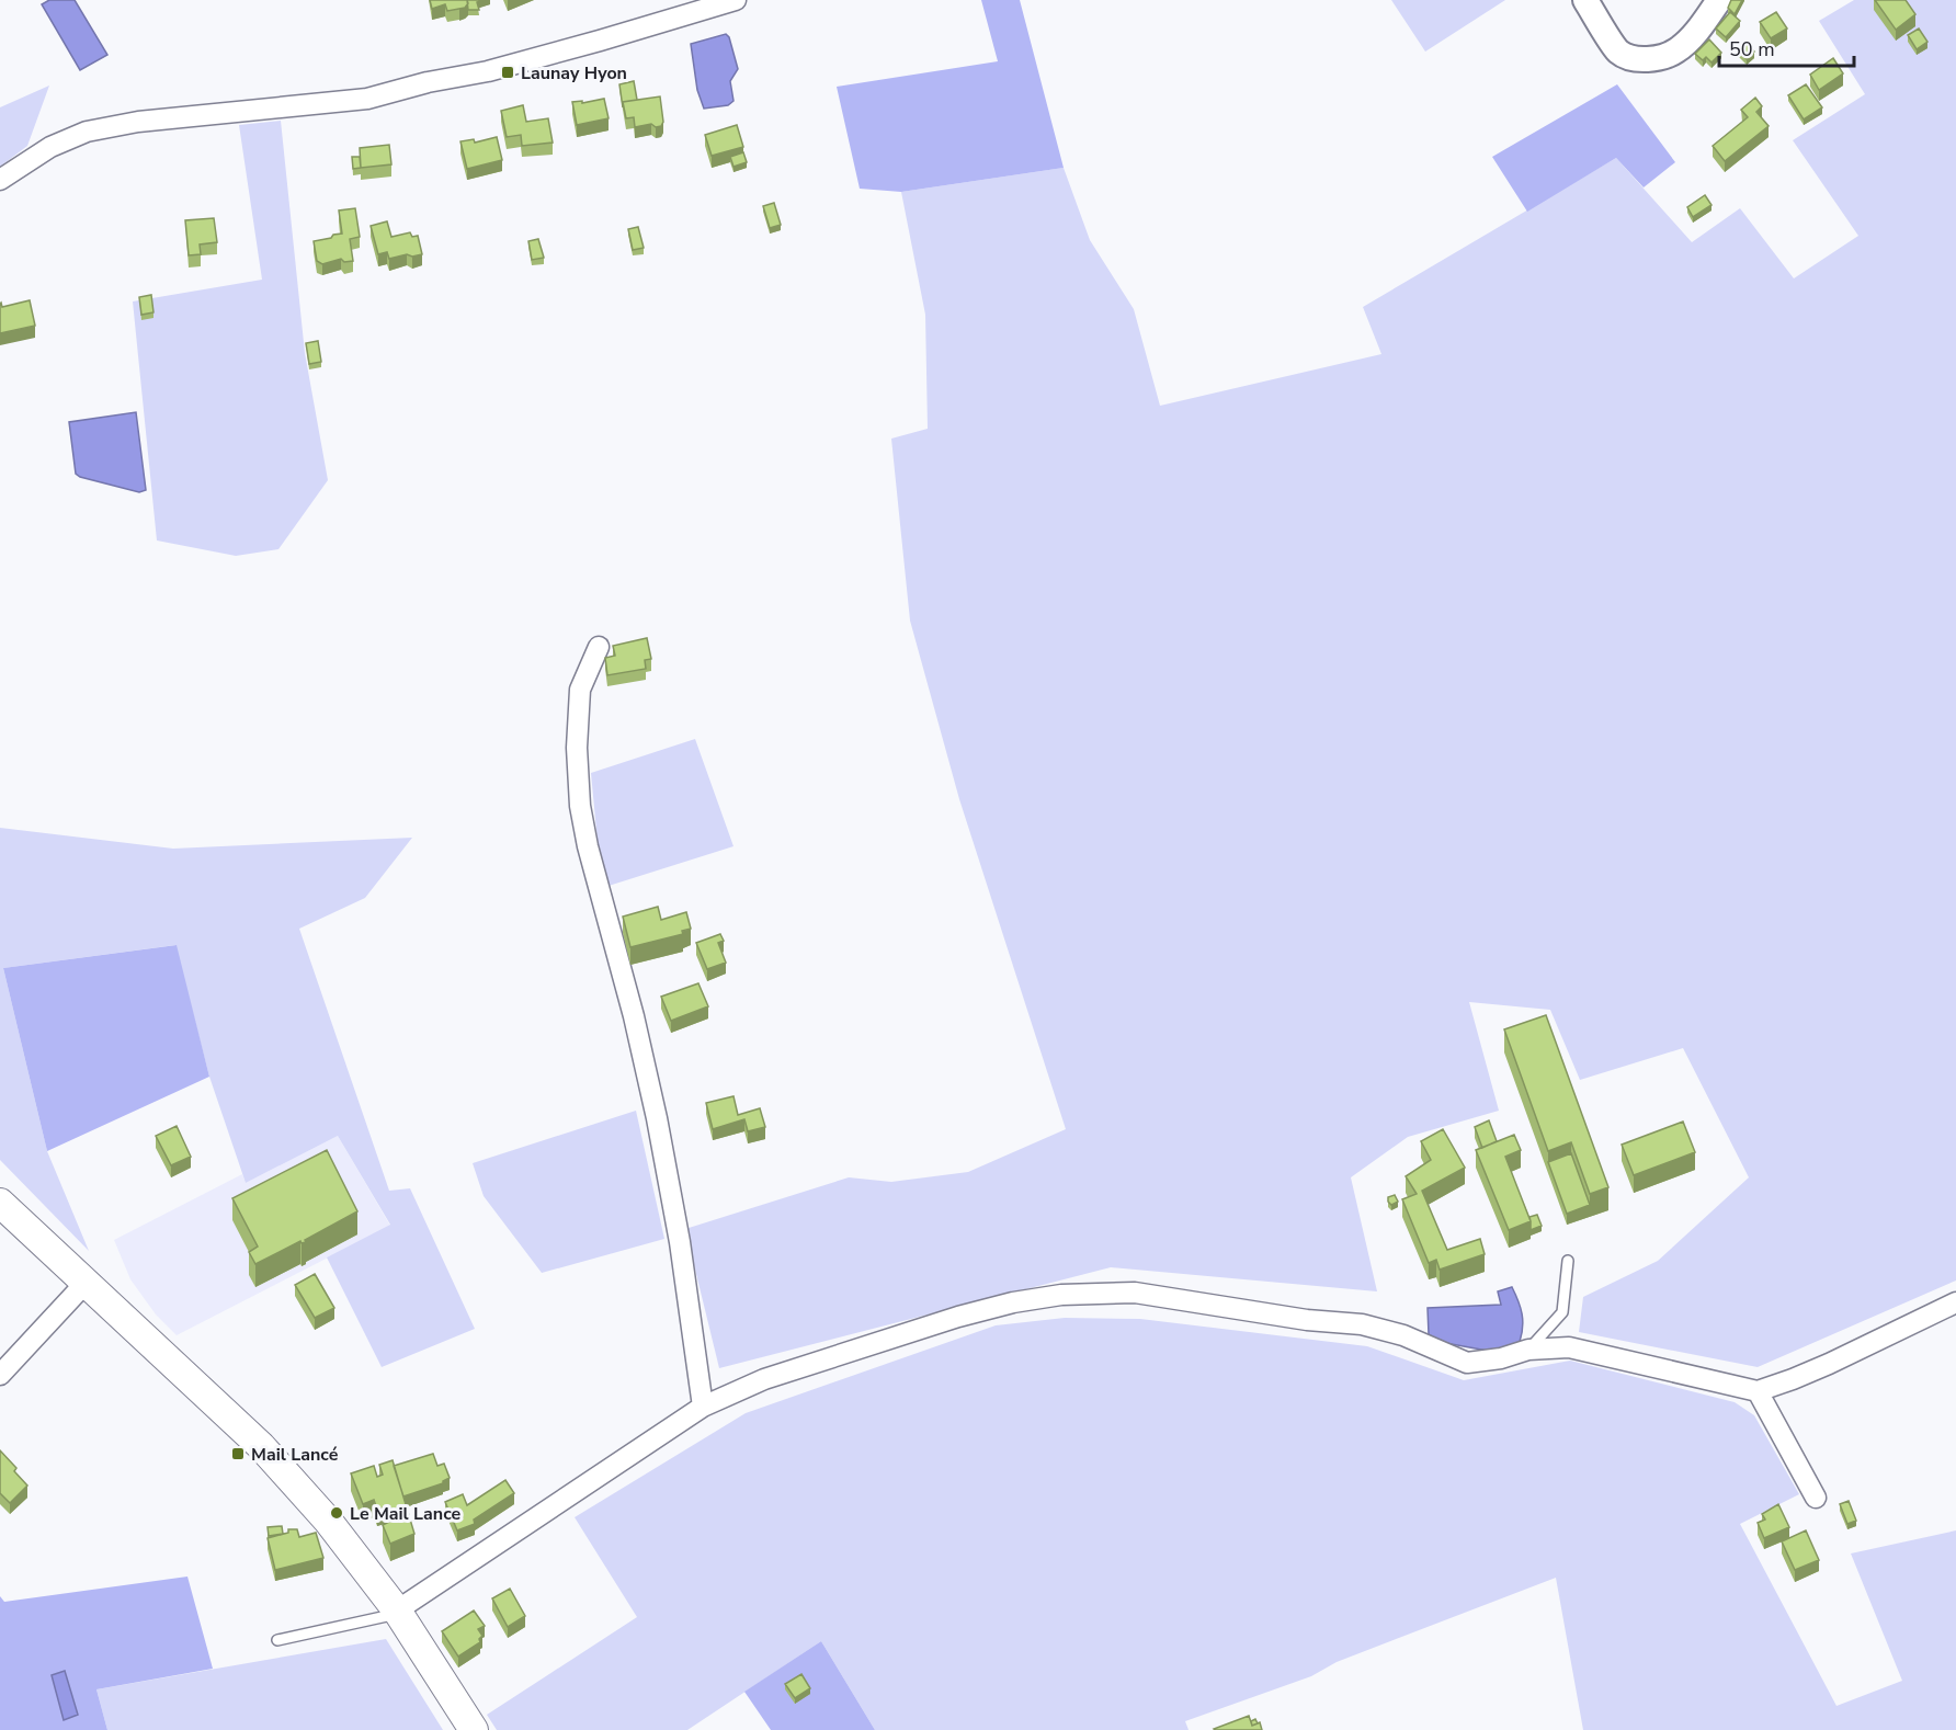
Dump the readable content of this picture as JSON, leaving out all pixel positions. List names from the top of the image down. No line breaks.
{"places":{"transit":["Launay Hyon","Mail Lancé"],"other":["Le Mail Lance"]},"scale_bar":"50 m"}
